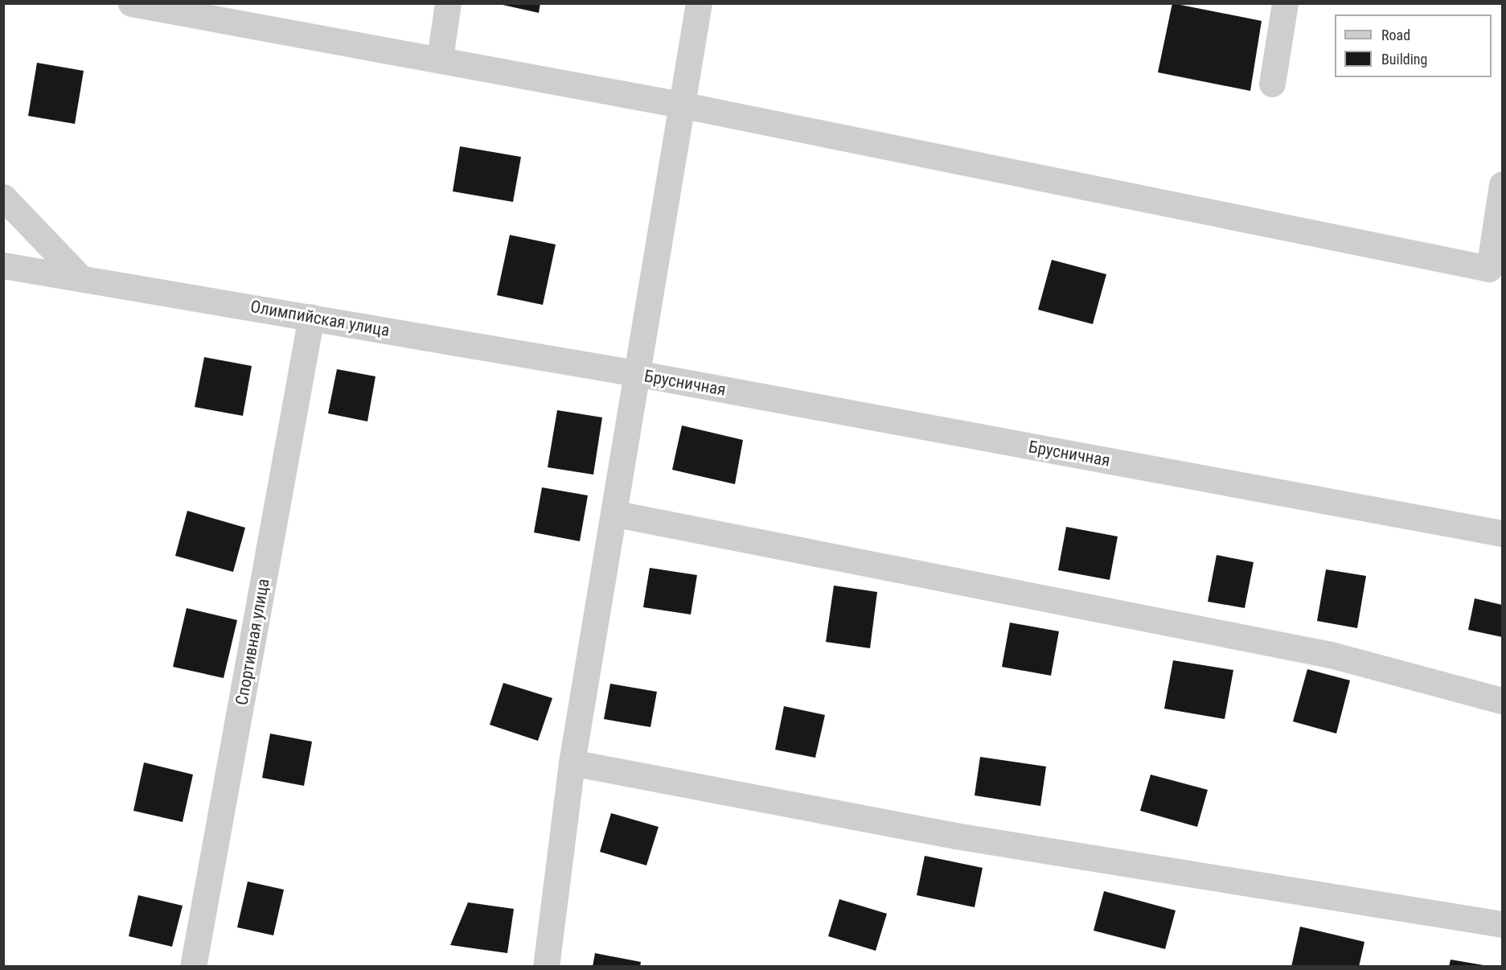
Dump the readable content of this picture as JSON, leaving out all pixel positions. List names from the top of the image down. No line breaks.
{"streets":{"street":["Олимпийская улица","Брусничная","Спортивная улица"]},"crossings":[["Олимпийская улица","Брусничная"],["Олимпийская улица","Спортивная улица"]],"legend":["Road","Building"]}
